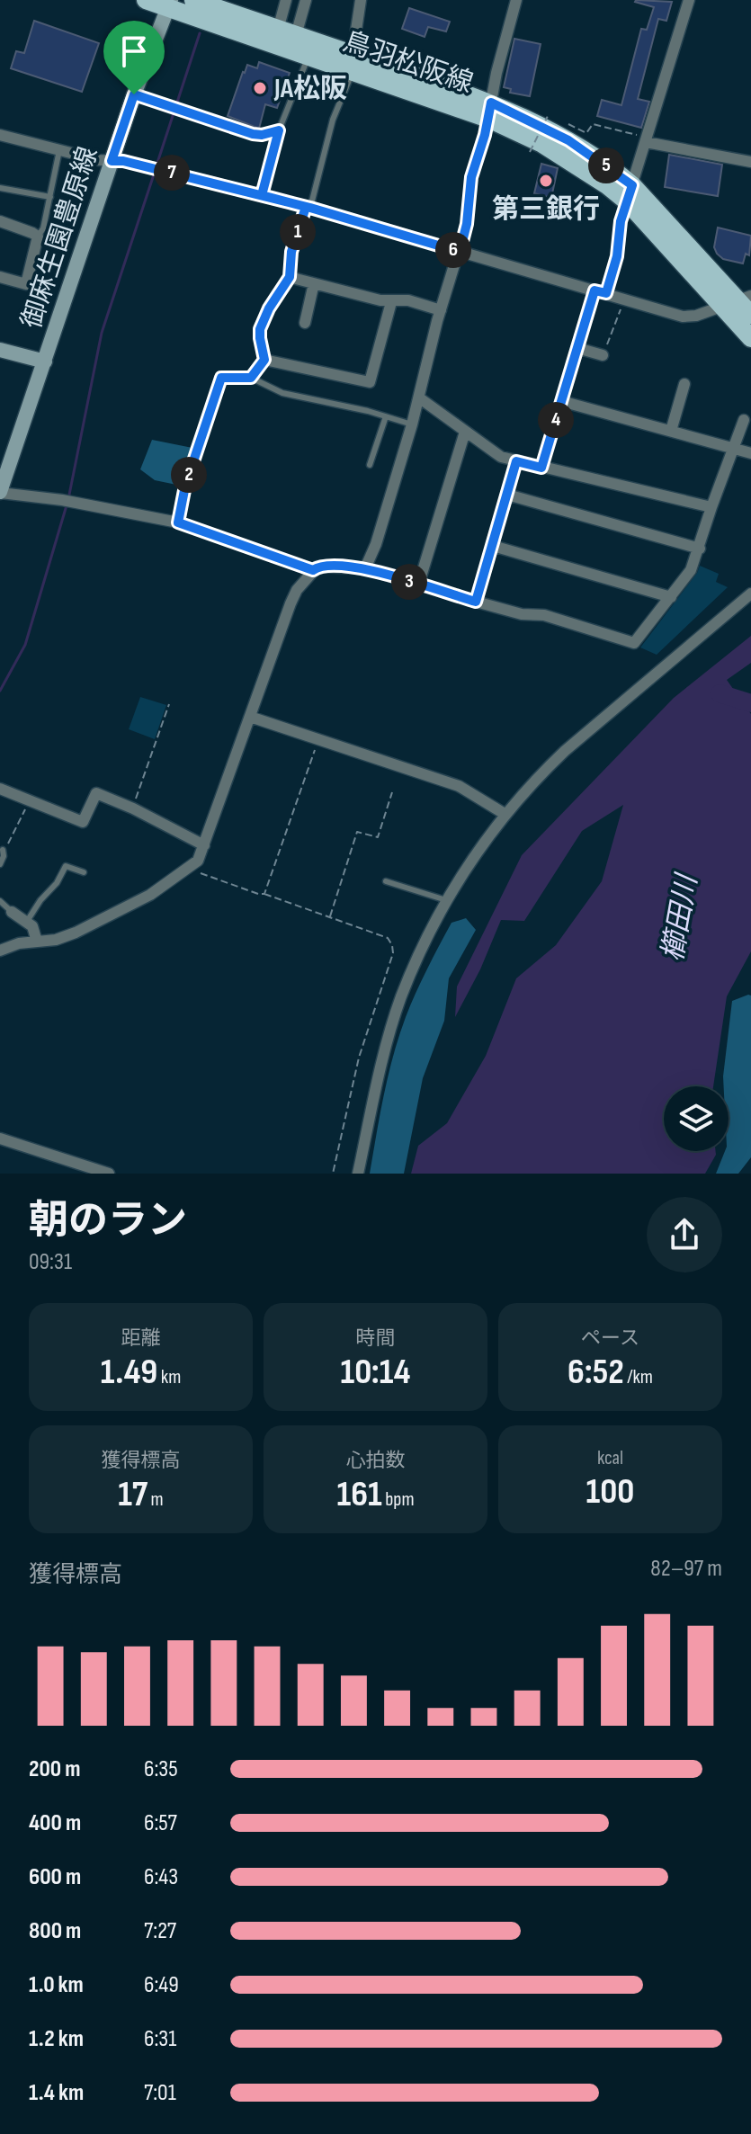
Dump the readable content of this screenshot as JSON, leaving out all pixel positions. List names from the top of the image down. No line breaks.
{"streets":{"main road":["鳥羽松阪線","御麻生園豊原線"]},"crossings":[["鳥羽松阪線","御麻生園豊原線"]],"water":["櫛田川"],"places":["JA松阪","第三銀行"],"page":{"pins":["5","7","1","6","4","2","3"],"heading":["朝のラン","09:31"],"stats":[["距離","1.49 km"],["時間","10:14"],["ペース","6:52 /km"],["獲得標高","17 m"],["心拍数","161 bpm"],["kcal","100"]],"chart":["獲得標高","82–97 m"],"list":[{"name":"200 m","note":"6:35"},{"name":"400 m","note":"6:57"},{"name":"600 m","note":"6:43"},{"name":"800 m","note":"7:27"},{"name":"1.0 km","note":"6:49"},{"name":"1.2 km","note":"6:31"},{"name":"1.4 km","note":"7:01"}]}}
